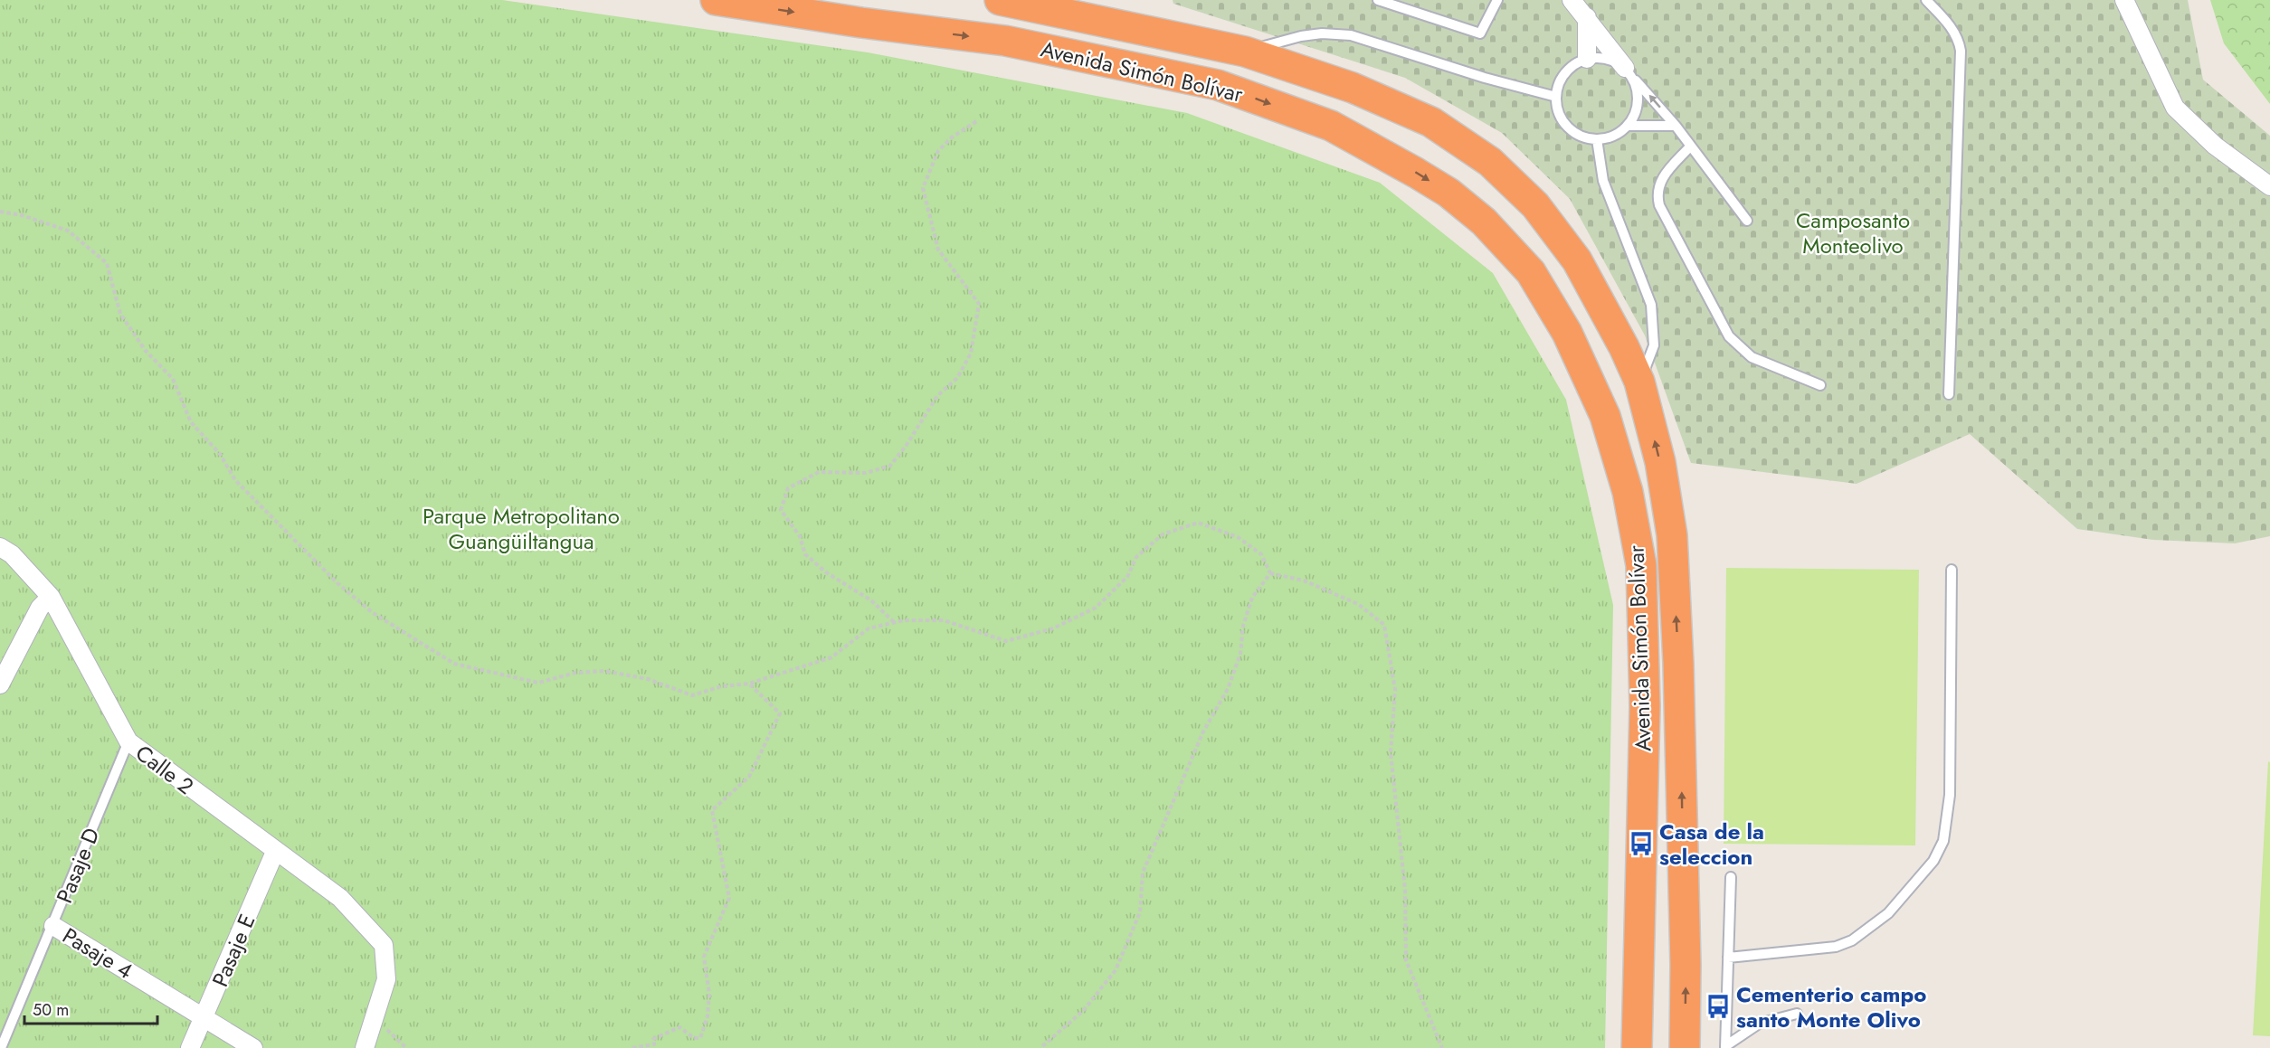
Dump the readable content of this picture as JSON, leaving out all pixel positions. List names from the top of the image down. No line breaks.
{"streets":{"highway":["Avenida Simón Bolívar"],"street":["Calle 2","Pasaje E","Pasaje 4"],"lane":["Pasaje D"]},"crossings":[["Calle 2","Pasaje D"],["Calle 2","Pasaje E"],["Pasaje D","Pasaje 4"],["Pasaje E","Pasaje 4"]],"parks":["Camposanto Monteolivo","Parque Metropolitano Guangüiltangua"],"places":{"bus stop":["Casa de la seleccion","Cementerio campo santo Monte Olivo"]},"scale_bar":"50 m"}
